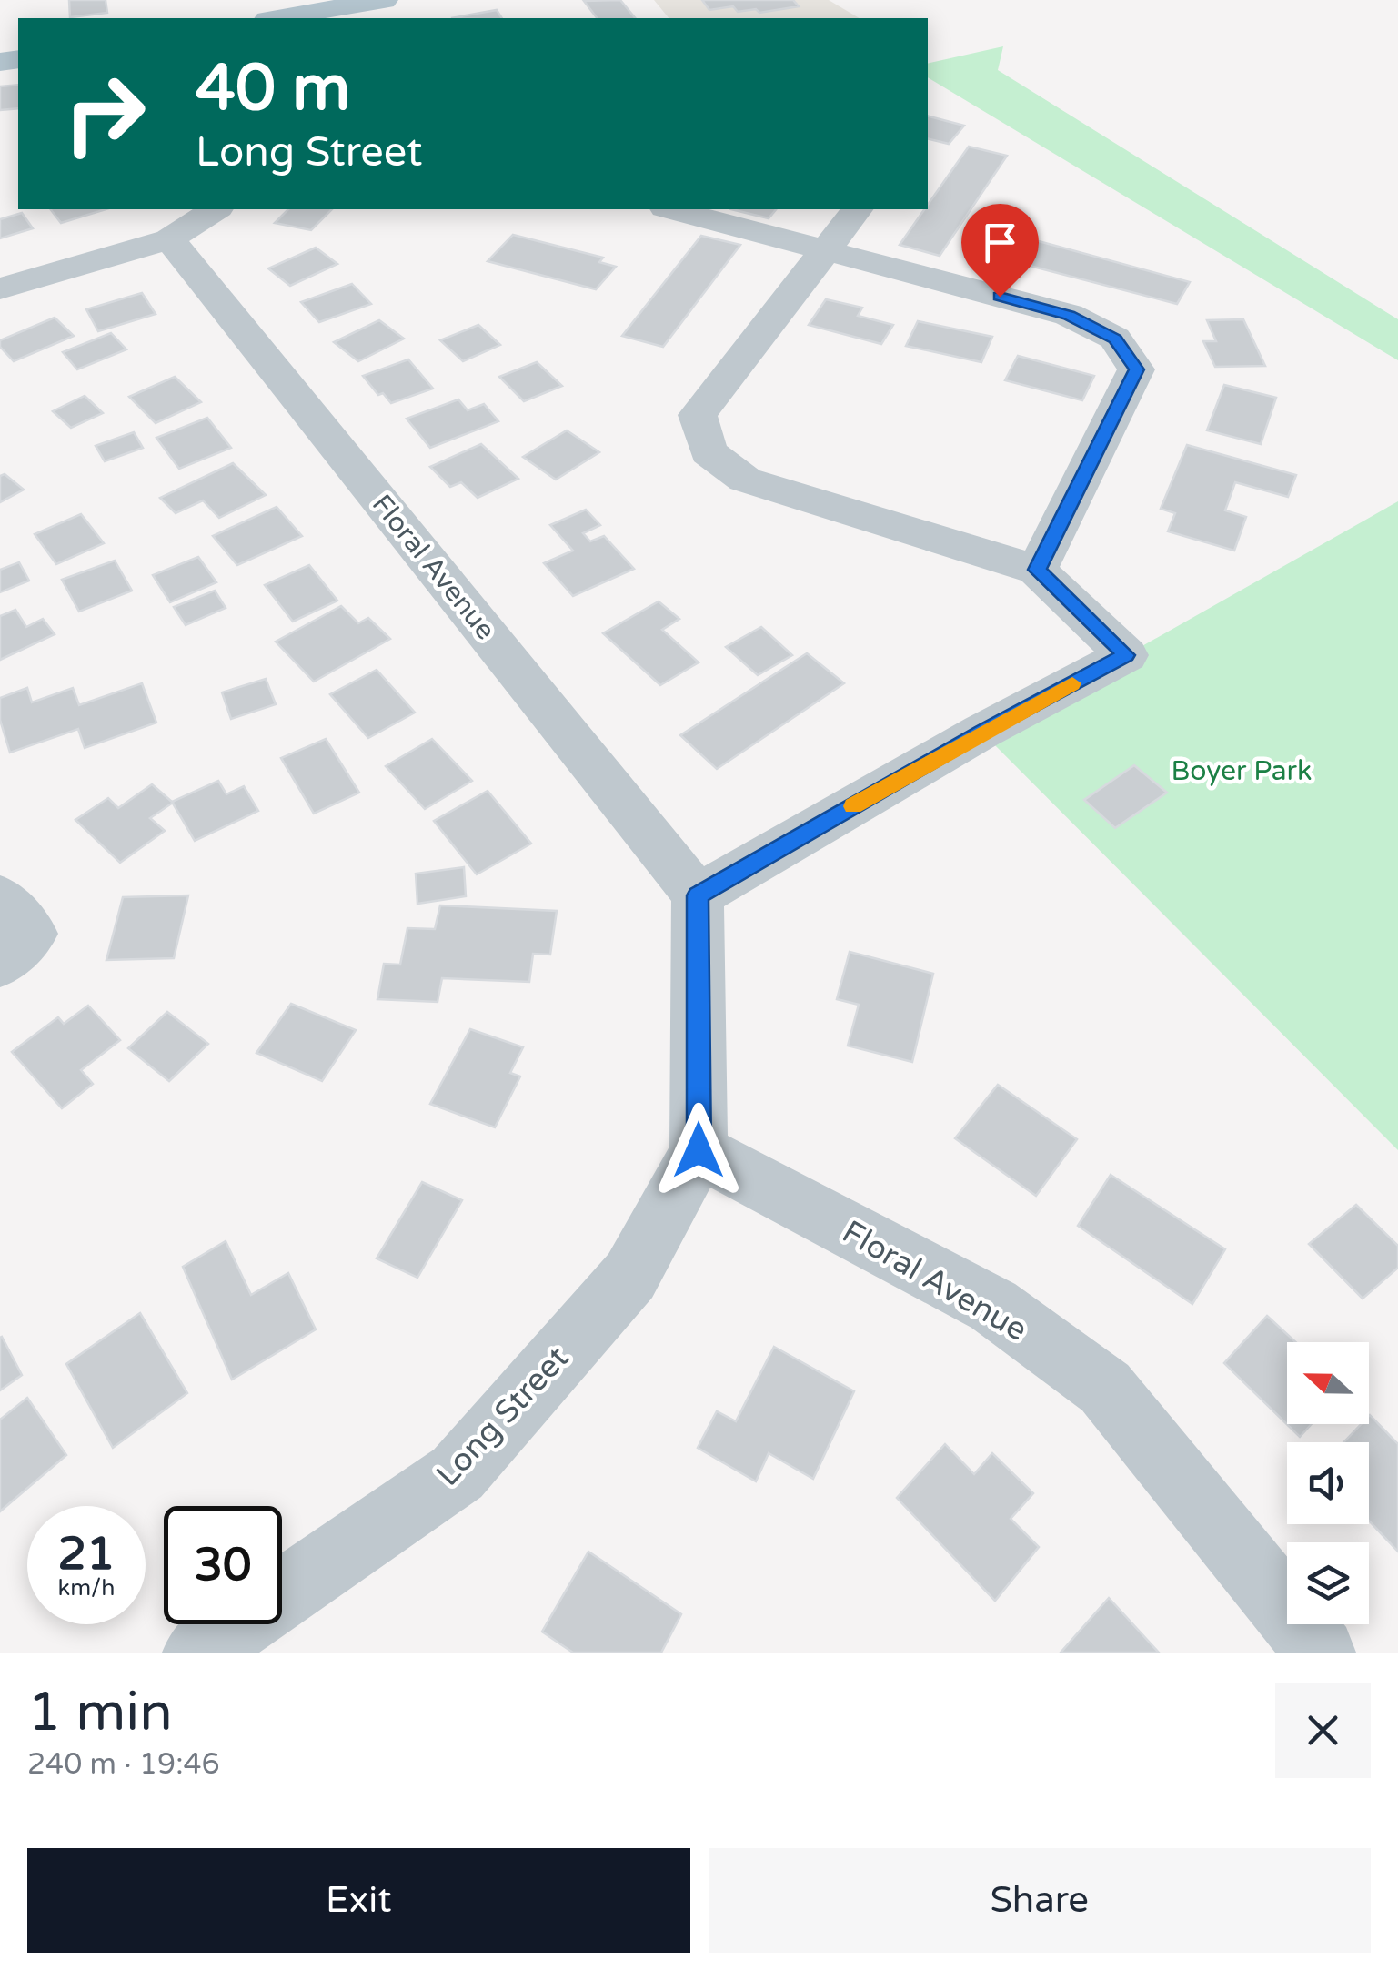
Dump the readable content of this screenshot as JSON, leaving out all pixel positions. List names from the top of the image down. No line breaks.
{"streets":{"street":["Floral Avenue","Long Street"]},"crossings":[["Floral Avenue","Long Street"]],"parks":["Boyer Park"],"north":"left","page":{"turn":["40 m","Long Street"],"speed":"21 km/h","limit":"30","heading":["1 min","240 m · 19:46"],"buttons":["Exit","Share"]}}
